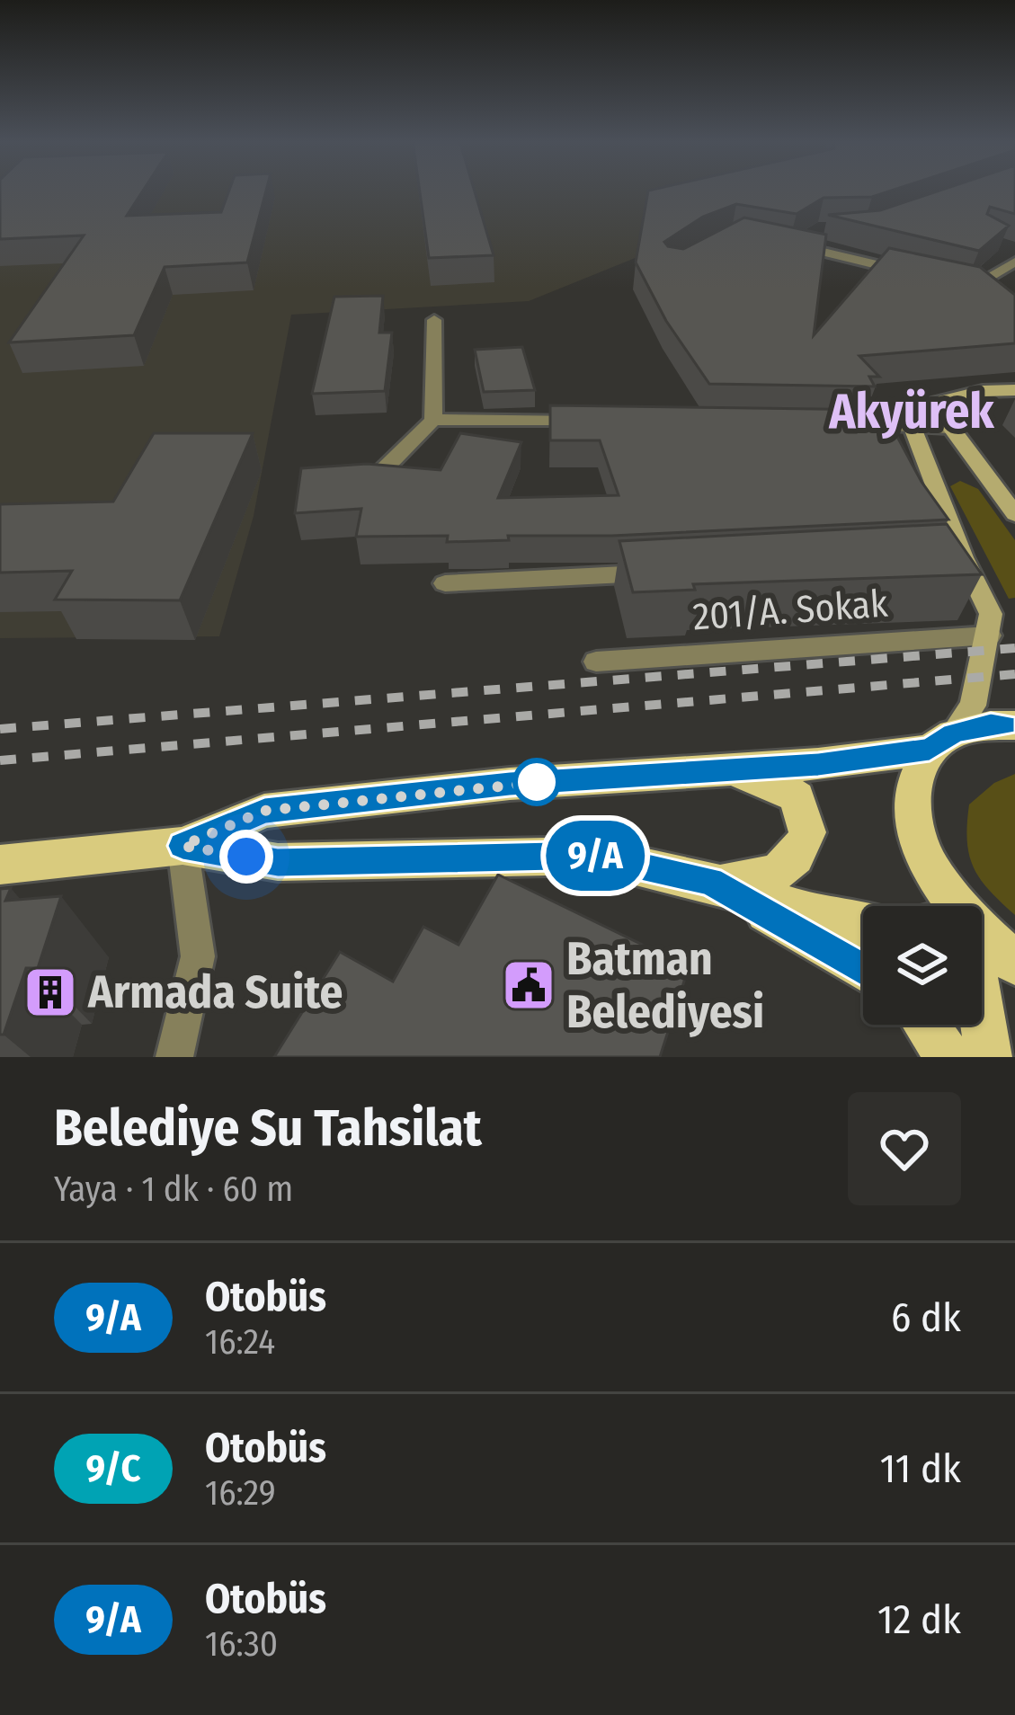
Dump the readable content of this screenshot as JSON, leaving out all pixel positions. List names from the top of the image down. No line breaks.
{"streets":{"street":["201/A. Sokak"]},"districts":["Akyürek"],"places":{"public building":["Batman Belediyesi"],"building":["Armada Suite"]},"lines":["bus line 9/A"],"page":{"on_map":"9/A","heading":["Belediye Su Tahsilat","Yaya · 1 dk · 60 m"],"list":[{"mark":"9/A","name":"Otobüs","note":"16:24","value":"6 dk"},{"mark":"9/C","name":"Otobüs","note":"16:29","value":"11 dk"},{"mark":"9/A","name":"Otobüs","note":"16:30","value":"12 dk"}]}}
